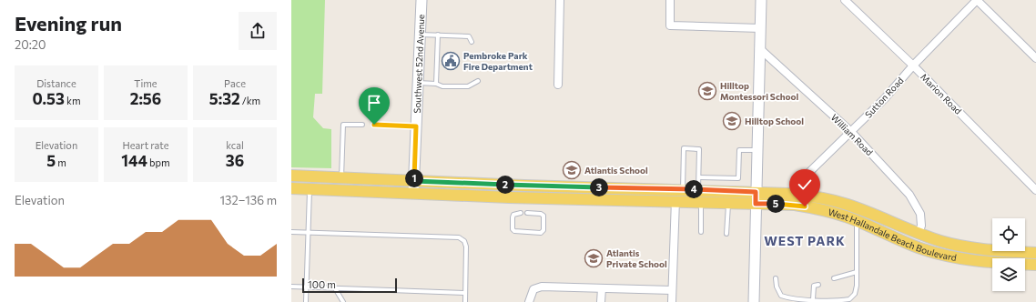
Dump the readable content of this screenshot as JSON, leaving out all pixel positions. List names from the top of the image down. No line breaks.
{"streets":{"main road":["West Hallandale Beach Boulevard"],"street":["Southwest 52nd Avenue","Marion Road","Sutton Road","William Road"]},"crossings":[["Southwest 52nd Avenue","West Hallandale Beach Boulevard"],["Marion Road","Sutton Road"],["Sutton Road","William Road"],["Sutton Road","West Hallandale Beach Boulevard"],["William Road","West Hallandale Beach Boulevard"]],"districts":["WEST PARK"],"places":{"public building":["Pembroke Park Fire Department"],"school or university":["Hilltop Montessori School","Hilltop School","Atlantis School","Atlantis Private School"]},"scale_bar":"100 m","page":{"heading":["Evening run","20:20"],"stats":[["Distance","0.53 km"],["Time","2:56"],["Pace","5:32 /km"],["Elevation","5 m"],["Heart rate","144 bpm"],["kcal","36"]],"pins":["1","2","3","4","5"],"chart":["Elevation","132–136 m"],"scale":"100 m"}}
